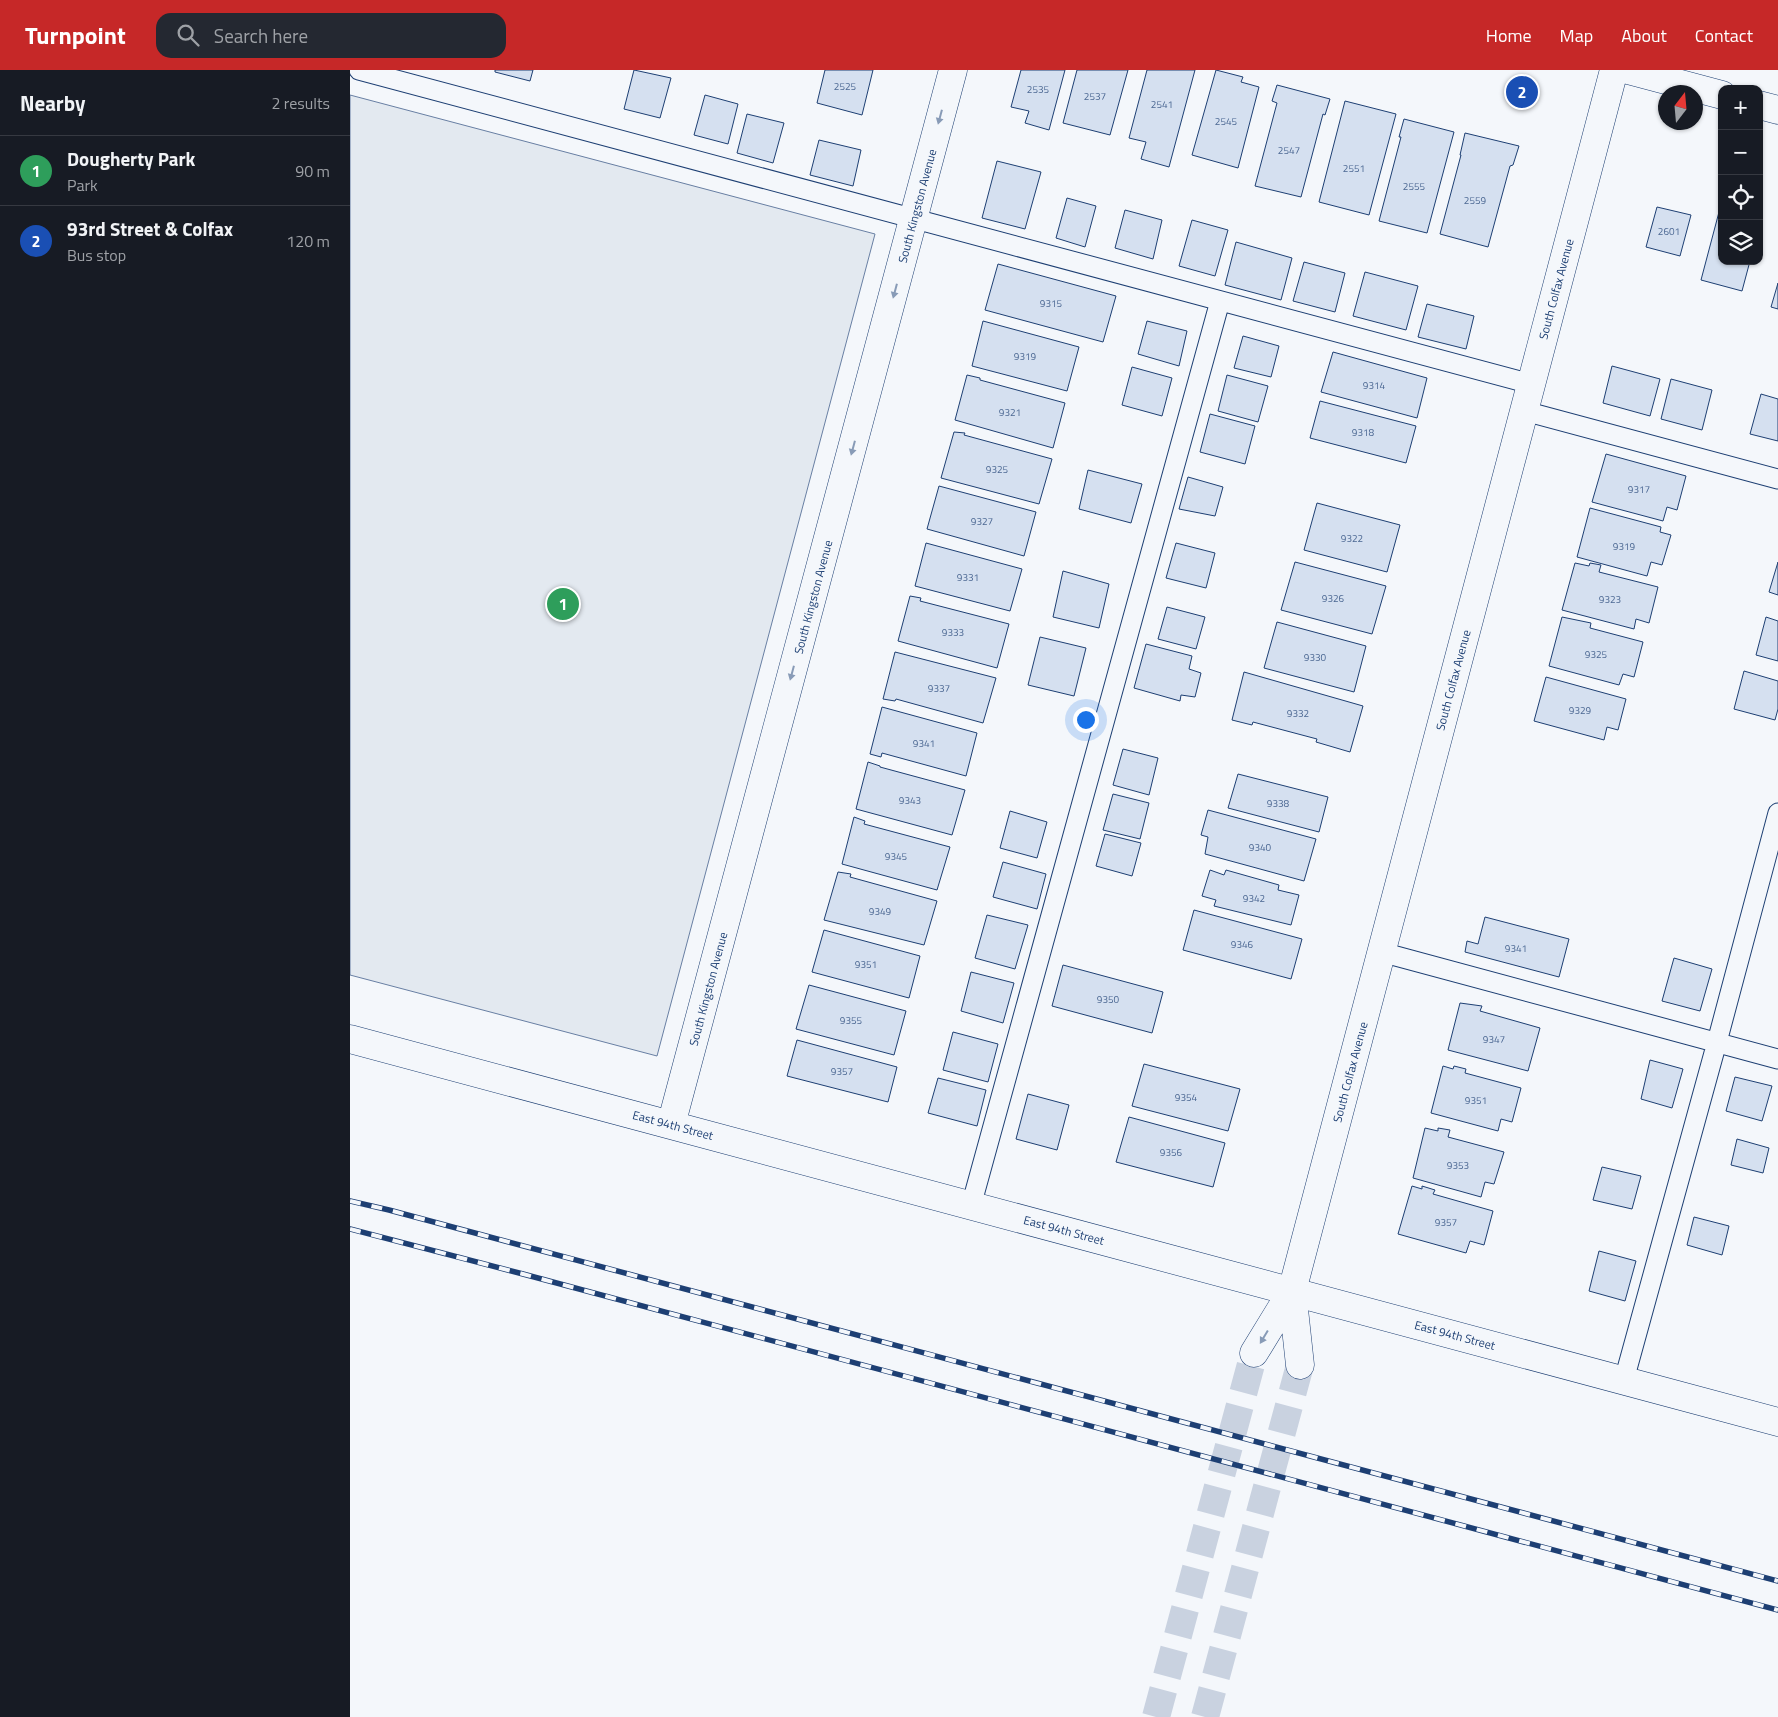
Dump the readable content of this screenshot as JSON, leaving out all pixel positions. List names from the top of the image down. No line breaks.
{"streets":{"street":["South Kingston Avenue","South Colfax Avenue","East 94th Street"]},"crossings":[["South Kingston Avenue","East 94th Street"],["South Colfax Avenue","East 94th Street"]],"one_way":["South Kingston Avenue"],"house_numbers":["2525","2535","2537","2541","2545","2547","2551","2555","2559","2601","9315","9319","9314","9321","9318","9325","9317","9327","9322","9319","9331","9326","9323","9333","9325","9330","9337","9329","9332","9341","9343","9338","9340","9345","9342","9349","9346","9341","9351","9350","9355","9347","9357","9354","9351","9356","9353","9357"],"north":"top","page":{"header":"Turnpoint","search":"Search here","nav":["Home","Map","About","Contact"],"heading":["Nearby","2 results"],"pins":["2","1"],"map_buttons":["+","−"],"list":[{"mark":"1","name":"Dougherty Park","note":"Park","value":"90 m"},{"mark":"2","name":"93rd Street & Colfax","note":"Bus stop","value":"120 m"}]}}
